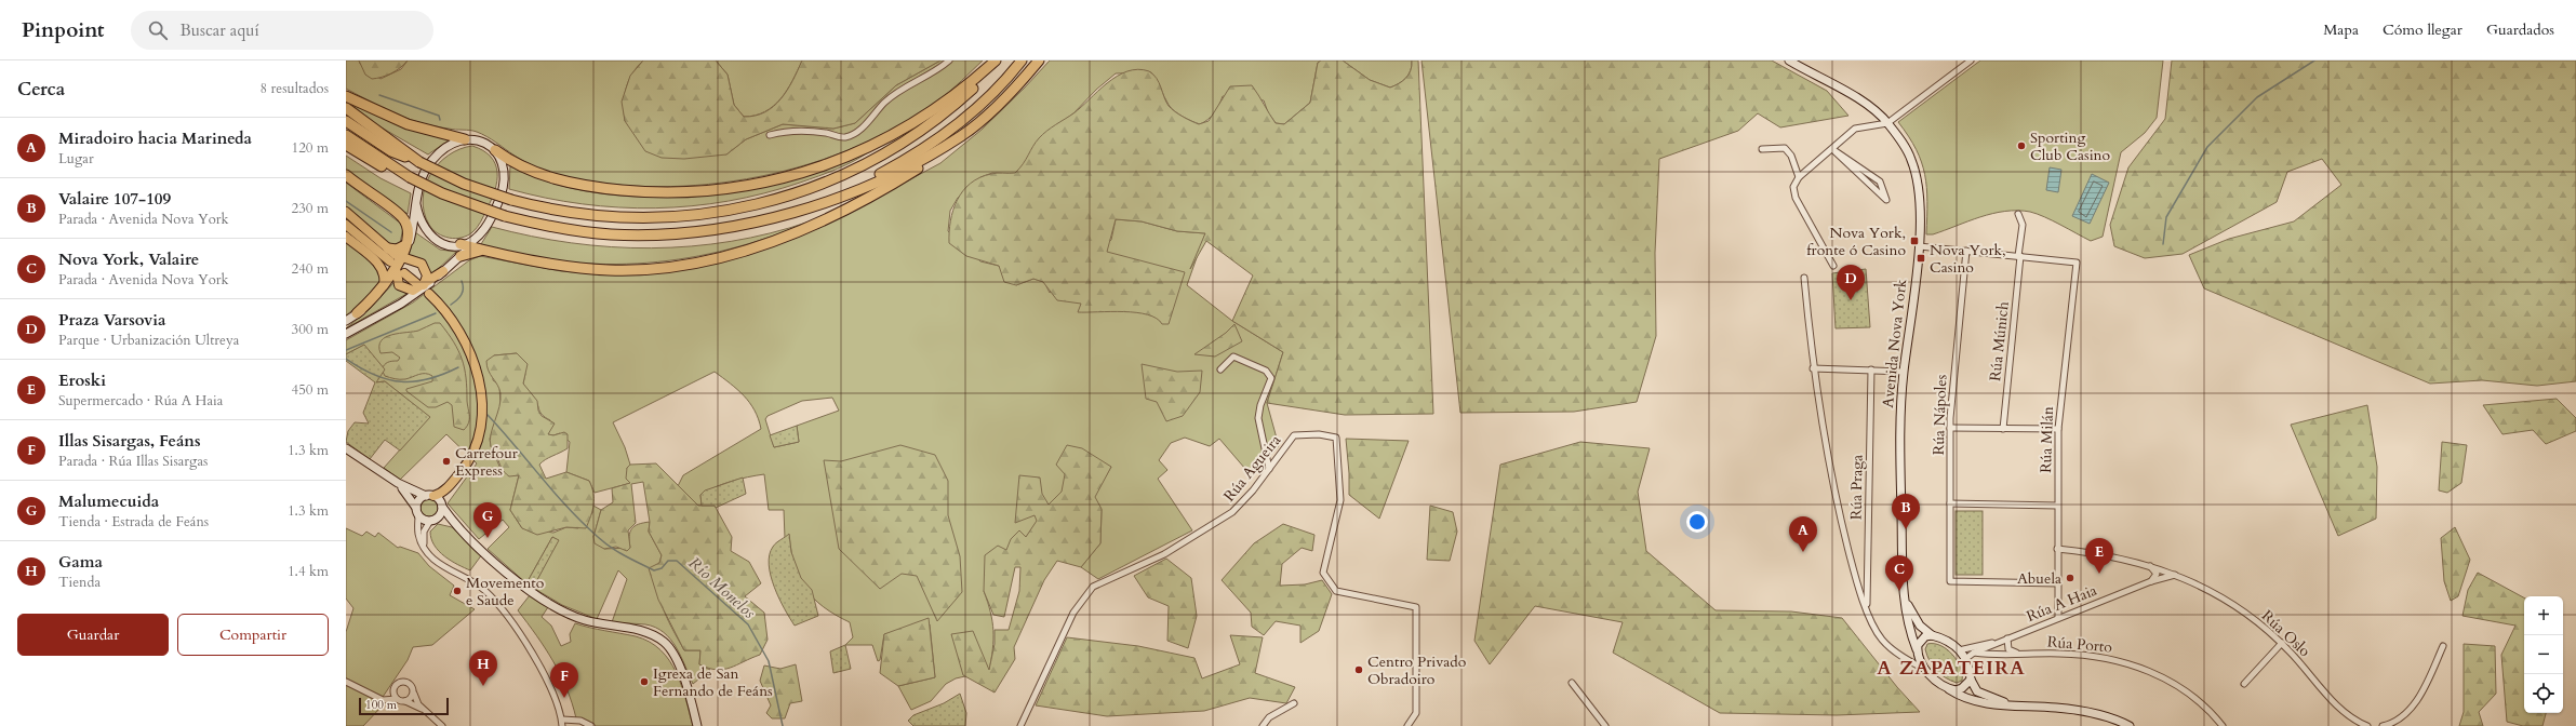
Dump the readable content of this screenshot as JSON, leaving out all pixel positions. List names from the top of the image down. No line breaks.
{"streets":{"street":["Rúa Múnich","Avenida Nova York","Rúa Nápoles","Rúa Milán","Rúa Agueira","Rúa Praga","Rúa A Haia","Rúa Oslo","Rúa Porto"]},"crossings":[["Rúa Múnich","Rúa Milán"],["Avenida Nova York","Rúa A Haia"],["Rúa Nápoles","Rúa Milán"],["Rúa Milán","Rúa A Haia"],["Rúa Milán","Rúa Oslo"],["Rúa A Haia","Rúa Oslo"],["Rúa A Haia","Rúa Porto"]],"districts":["A ZAPATEIRA"],"water":["Río Monelos"],"places":{"other":["Sporting Club Casino","Carrefour Express","Abuela","Movemento e Saude","Centro Privado Obradoiro","Igrexa de San Fernando de Feáns"],"transit":["Nova York, fronte ó Casino","Nova York, Casino"]},"scale_bar":"100 m","page":{"header":"Pinpoint","search":"Buscar aquí","nav":["Mapa","Cómo llegar","Guardados"],"heading":["Cerca","8 resultados"],"list":[{"mark":"A","name":"Miradoiro hacia Marineda","note":"Lugar","value":"120 m"},{"mark":"B","name":"Valaire 107-109","note":"Parada · Avenida Nova York","value":"230 m"},{"mark":"C","name":"Nova York, Valaire","note":"Parada · Avenida Nova York","value":"240 m"},{"mark":"D","name":"Praza Varsovia","note":"Parque · Urbanización Ultreya","value":"300 m"},{"mark":"E","name":"Eroski","note":"Supermercado · Rúa A Haia","value":"450 m"},{"mark":"F","name":"Illas Sisargas, Feáns","note":"Parada · Rúa Illas Sisargas","value":"1.3 km"},{"mark":"G","name":"Malumecuida","note":"Tienda · Estrada de Feáns","value":"1.3 km"},{"mark":"H","name":"Gama","note":"Tienda","value":"1.4 km"}],"pins":["D","B","G","A","E","C","H","F"],"map_buttons":["+","−"],"buttons":["Guardar","Compartir"],"scale":"100 m"}}
